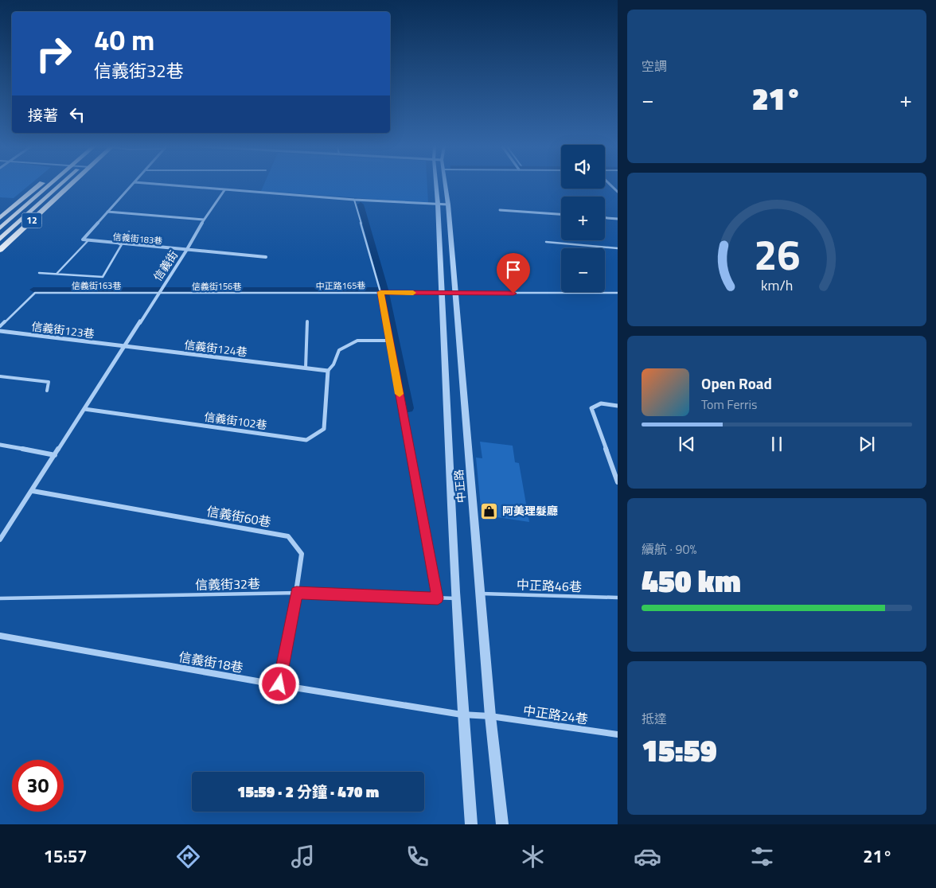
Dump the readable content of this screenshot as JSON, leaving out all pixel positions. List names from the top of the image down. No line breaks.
{"streets":{"main road":["12"],"street":["信義街183巷","信義街","信義街123巷","信義街124巷","信義街102巷","中正路","信義街60巷","信義街18巷","中正路24巷"],"lane":["信義街163巷","中正路165巷","信義街156巷","信義街32巷","中正路46巷"]},"crossings":[["信義街183巷","信義街"],["信義街","信義街163巷"],["信義街","信義街156巷"],["信義街","信義街123巷"],["信義街","信義街124巷"],["信義街","信義街102巷"],["信義街","信義街60巷"],["信義街163巷","信義街156巷"],["中正路165巷","信義街156巷"],["中正路165巷","中正路"],["信義街123巷","信義街124巷"],["信義街124巷","信義街102巷"],["中正路","信義街32巷"],["中正路","中正路46巷"],["中正路","信義街18巷"],["中正路","中正路24巷"],["信義街60巷","信義街32巷"],["信義街60巷","信義街18巷"],["信義街18巷","中正路24巷"]],"places":{"shop":["阿美理髮廳"]},"page":{"tile":["空調",["續航 · 90%","450 km"],["抵達","15:59"]],"turn":["40 m","信義街32巷"],"heat":["−","21°","+"],"then":"接著","map_buttons":["+","−"],"song":["Open Road","Tom Ferris"],"limit":"30","trip":"15:59 · 2 分鐘 · 470 m","tabs":["15:57","21°"],"gauge":["26","km/h"]}}
